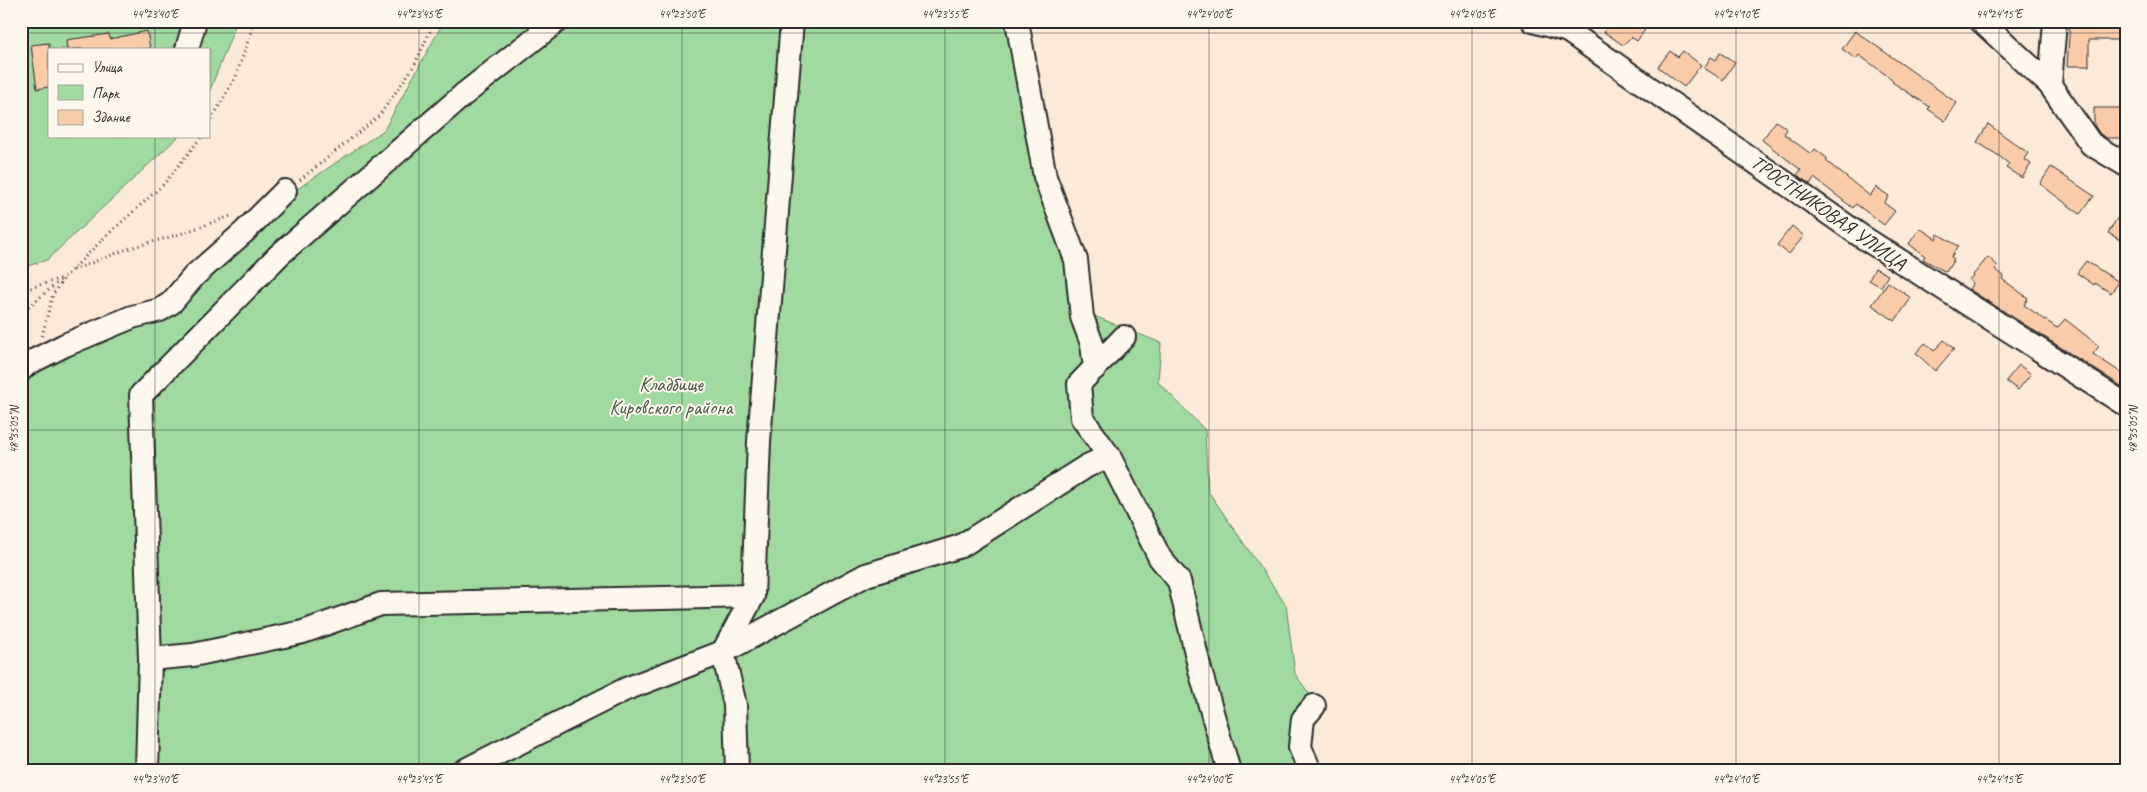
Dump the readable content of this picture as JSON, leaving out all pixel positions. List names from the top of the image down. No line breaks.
{"streets":{"street":["ТРОСТНИКОВАЯ УЛИЦА"]},"parks":["Кладбище Кировского района"],"legend":["Улица","Парк","Здание"],"coordinates":["44°23'40\"E","44°23'45\"E","44°23'50\"E","44°23'55\"E","44°24'00\"E","44°24'05\"E","44°24'10\"E","44°24'15\"E","48°35'05\"N"]}
